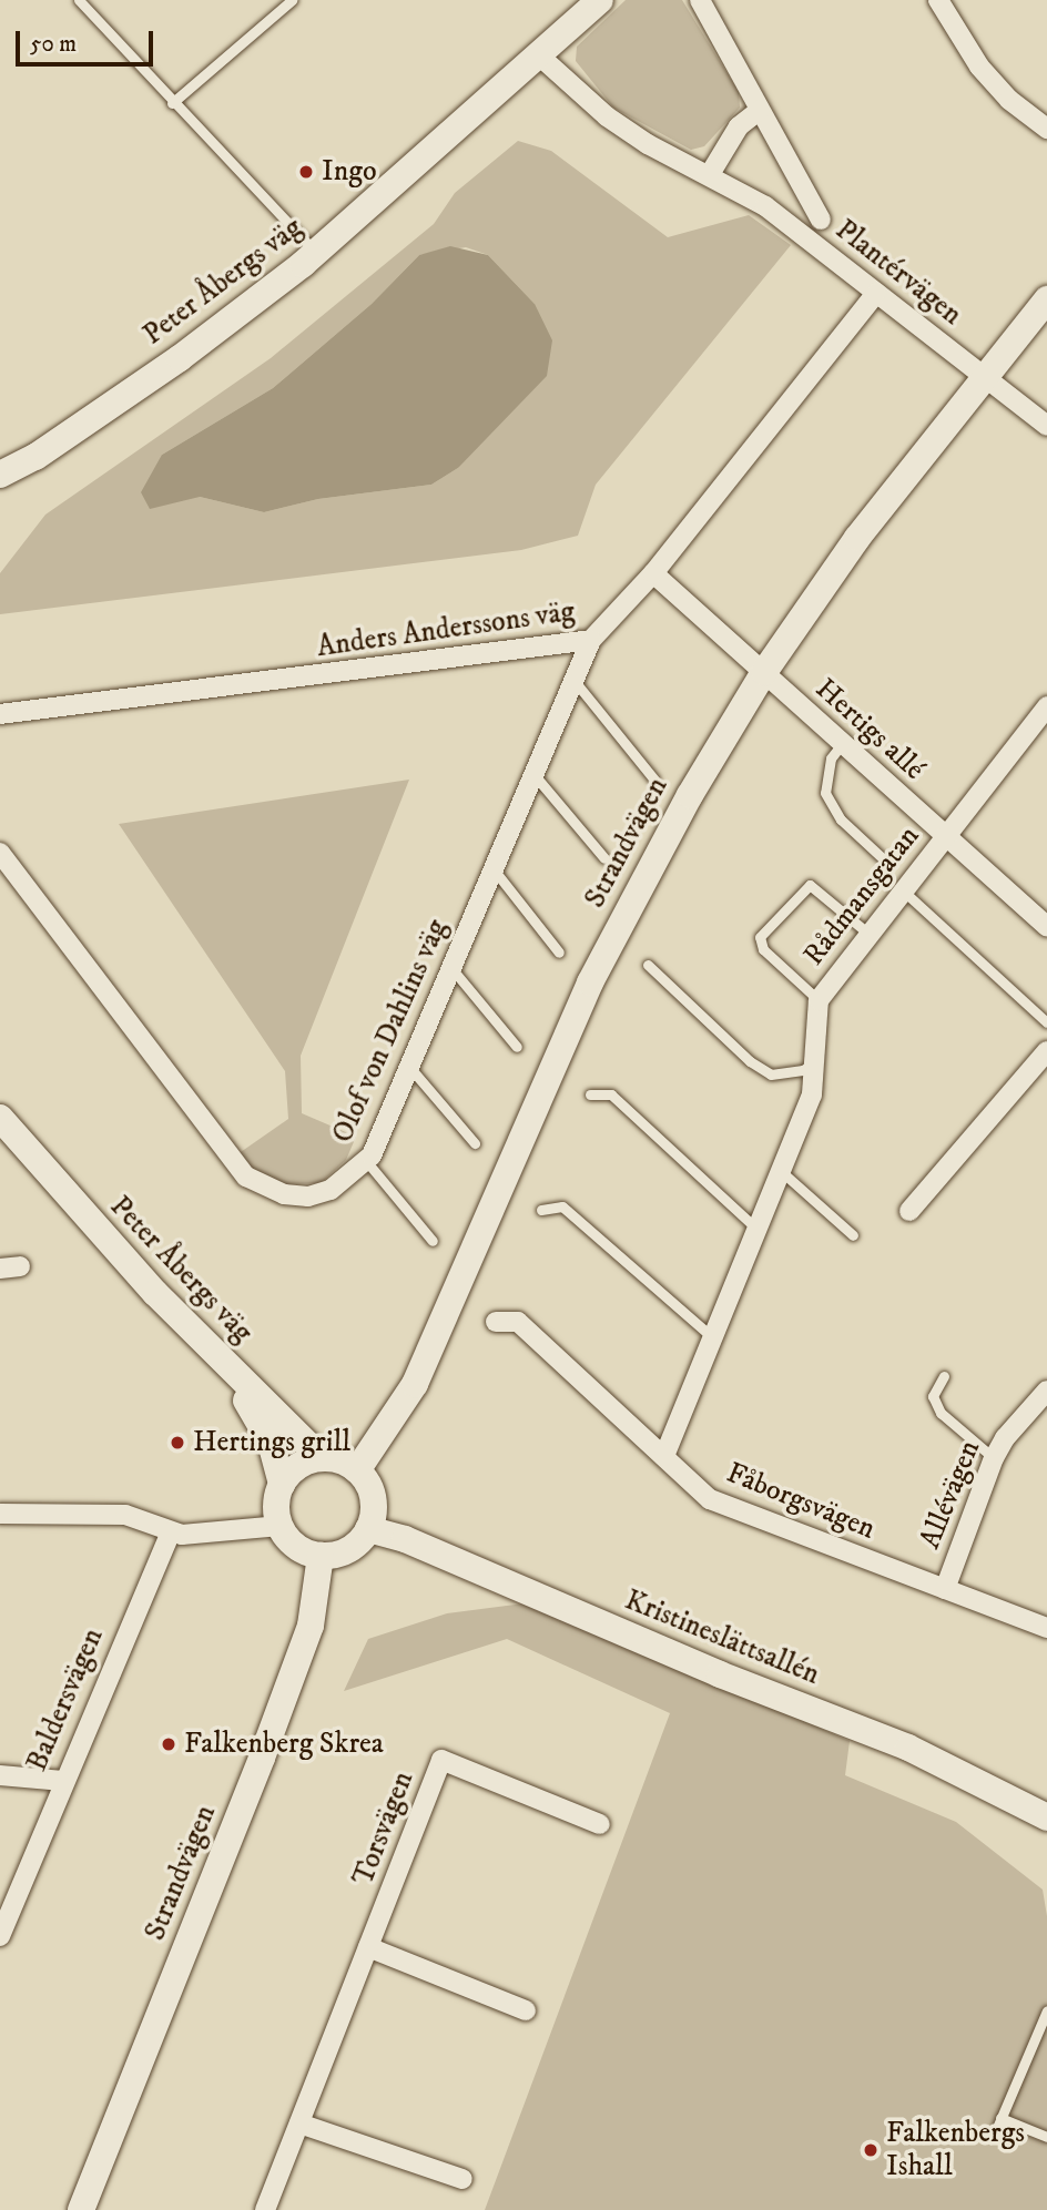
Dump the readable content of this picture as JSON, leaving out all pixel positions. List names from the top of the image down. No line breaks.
{"streets":{"street":["Plantérvägen","Peter Åbergs väg","Anders Anderssons väg","Hertigs allé","Strandvägen","Rådmansgatan","Olof von Dahlins väg","Allévägen","Fåborgsvägen","Kristineslättsallén","Baldersvägen","Torsvägen"]},"crossings":[["Plantérvägen","Peter Åbergs väg"],["Plantérvägen","Anders Anderssons väg"],["Plantérvägen","Strandvägen"],["Peter Åbergs väg","Strandvägen"],["Peter Åbergs väg","Kristineslättsallén"],["Anders Anderssons väg","Hertigs allé"],["Anders Anderssons väg","Olof von Dahlins väg"],["Hertigs allé","Strandvägen"],["Hertigs allé","Rådmansgatan"],["Strandvägen","Kristineslättsallén"],["Rådmansgatan","Fåborgsvägen"],["Allévägen","Fåborgsvägen"]],"places":["Ingo","Hertings grill","Falkenberg Skrea","Falkenbergs Ishall"],"scale_bar":"50 m"}
